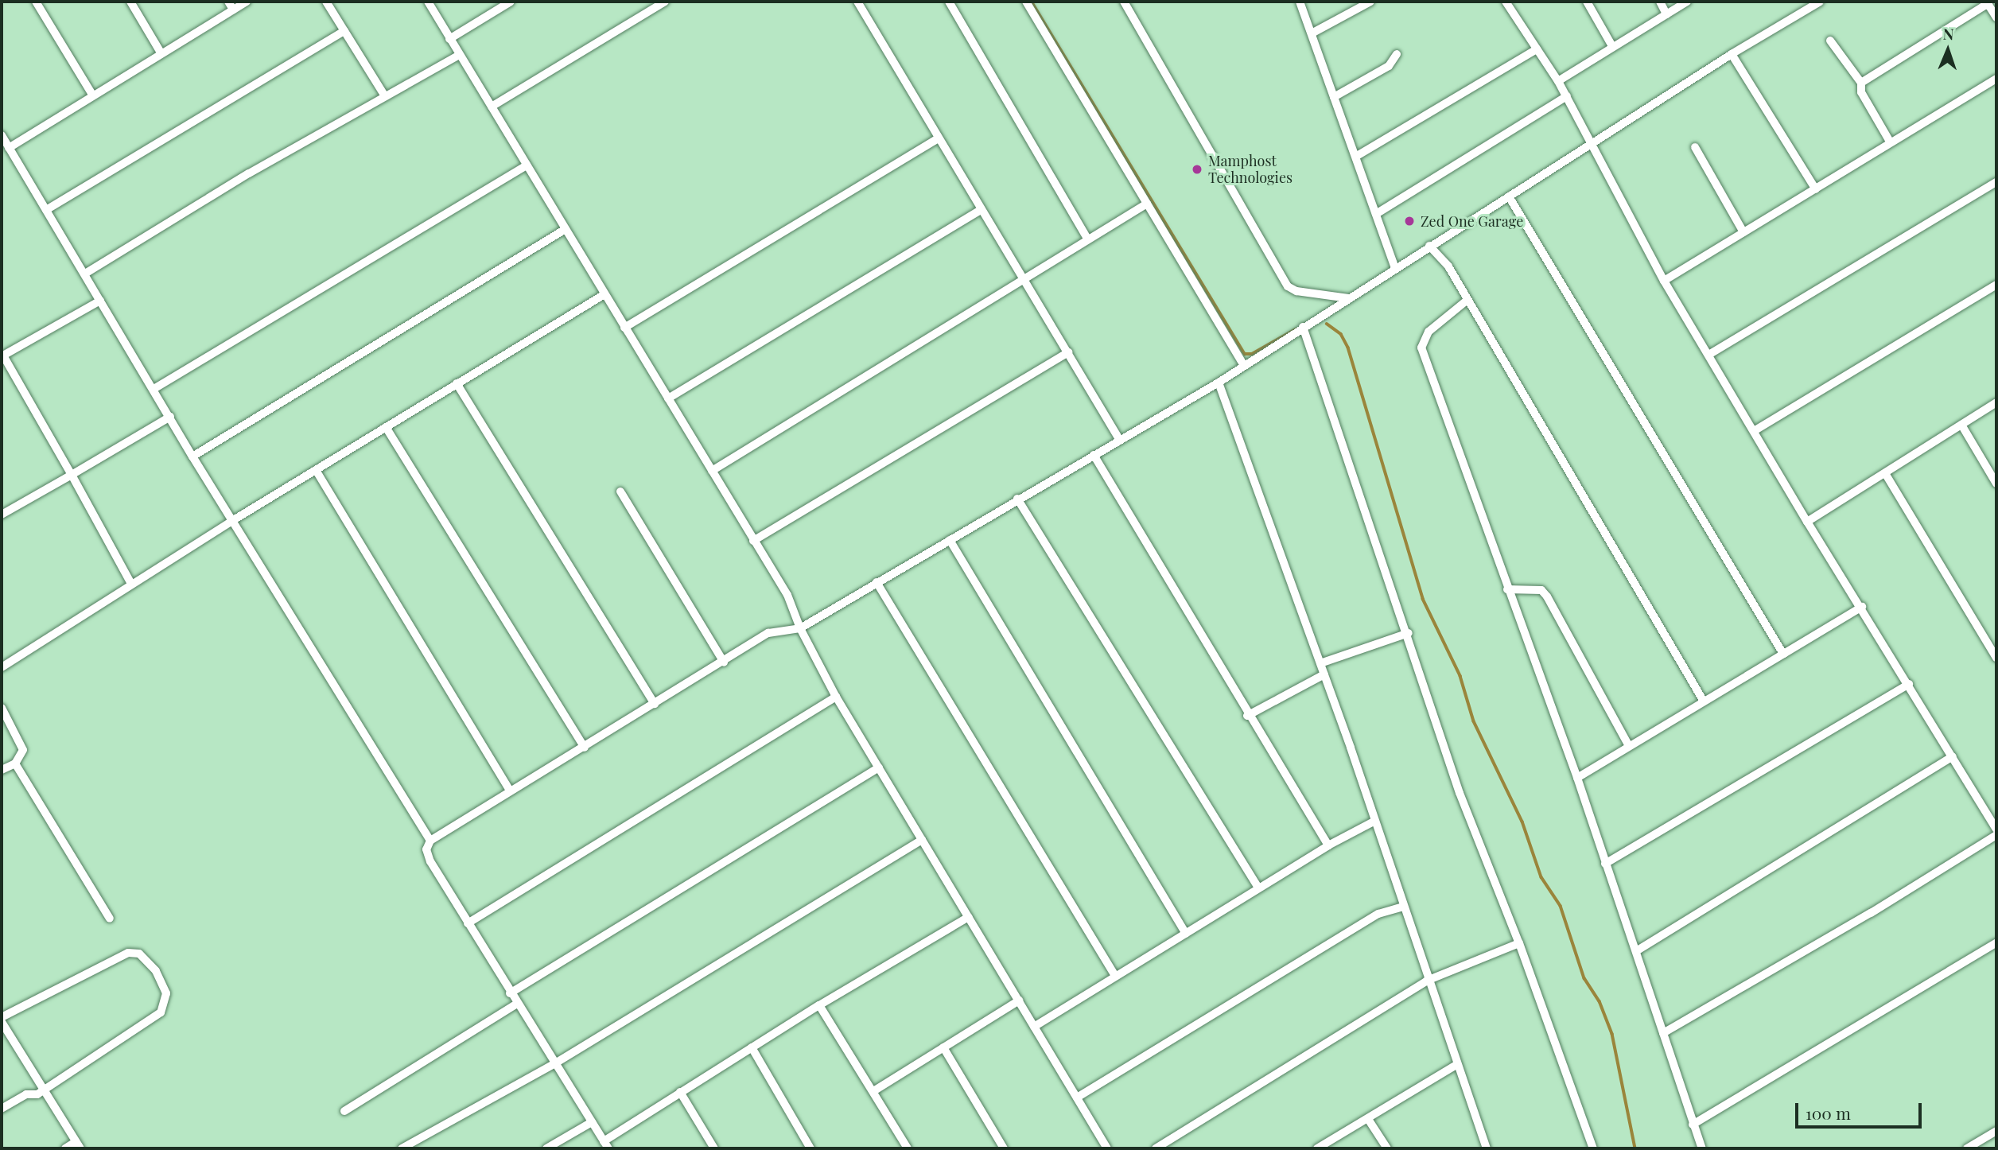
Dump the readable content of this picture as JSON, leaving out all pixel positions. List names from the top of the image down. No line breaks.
{"places":["Mamphost Technologies","Zed One Garage"],"scale_bar":"100 m","north":"top"}
